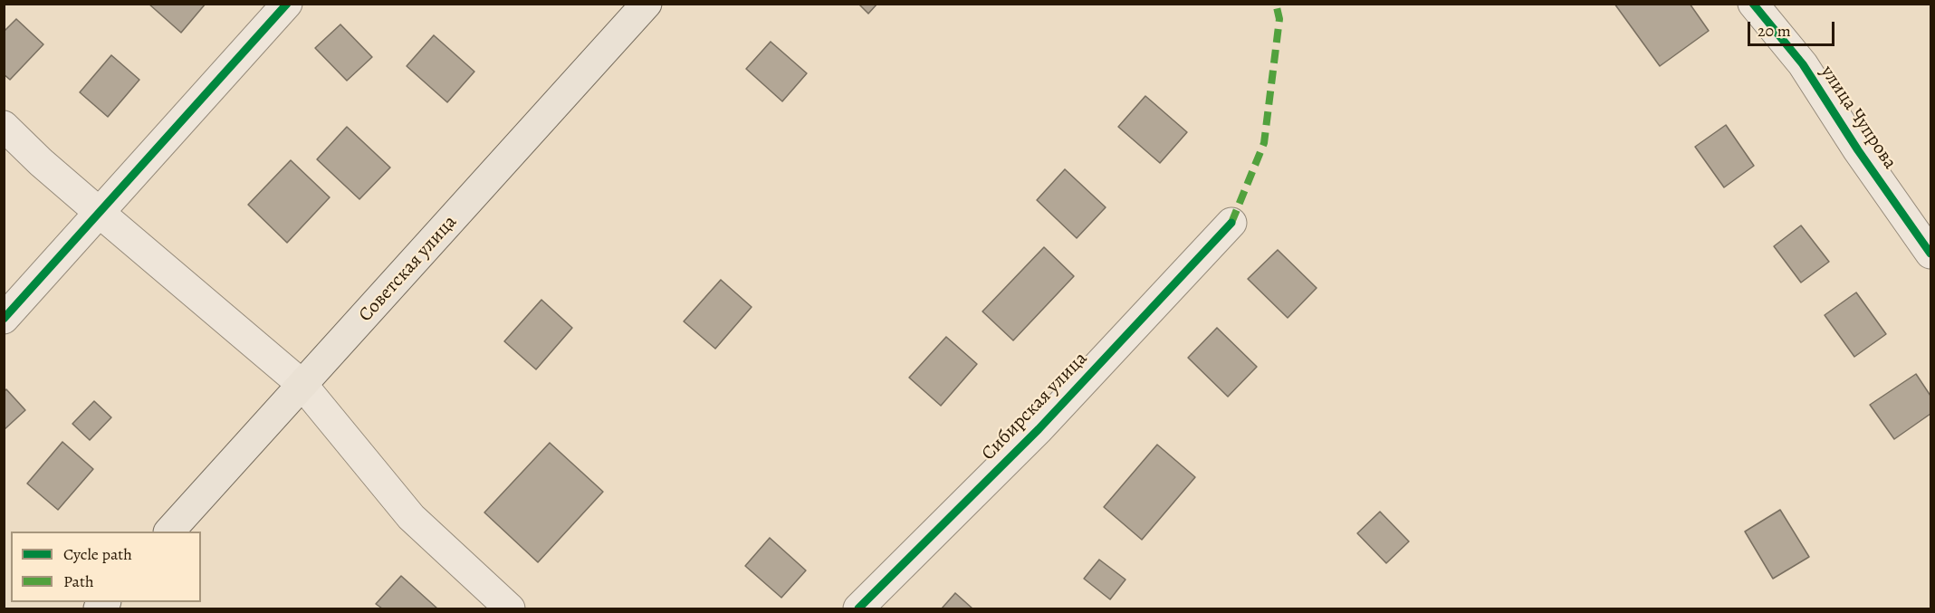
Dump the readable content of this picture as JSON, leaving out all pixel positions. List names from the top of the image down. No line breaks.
{"streets":{"main road":["Советская улица"],"street":["улица Чупрова","Сибирская улица"]},"legend":["Cycle path","Path"],"scale_bar":"20 m"}
